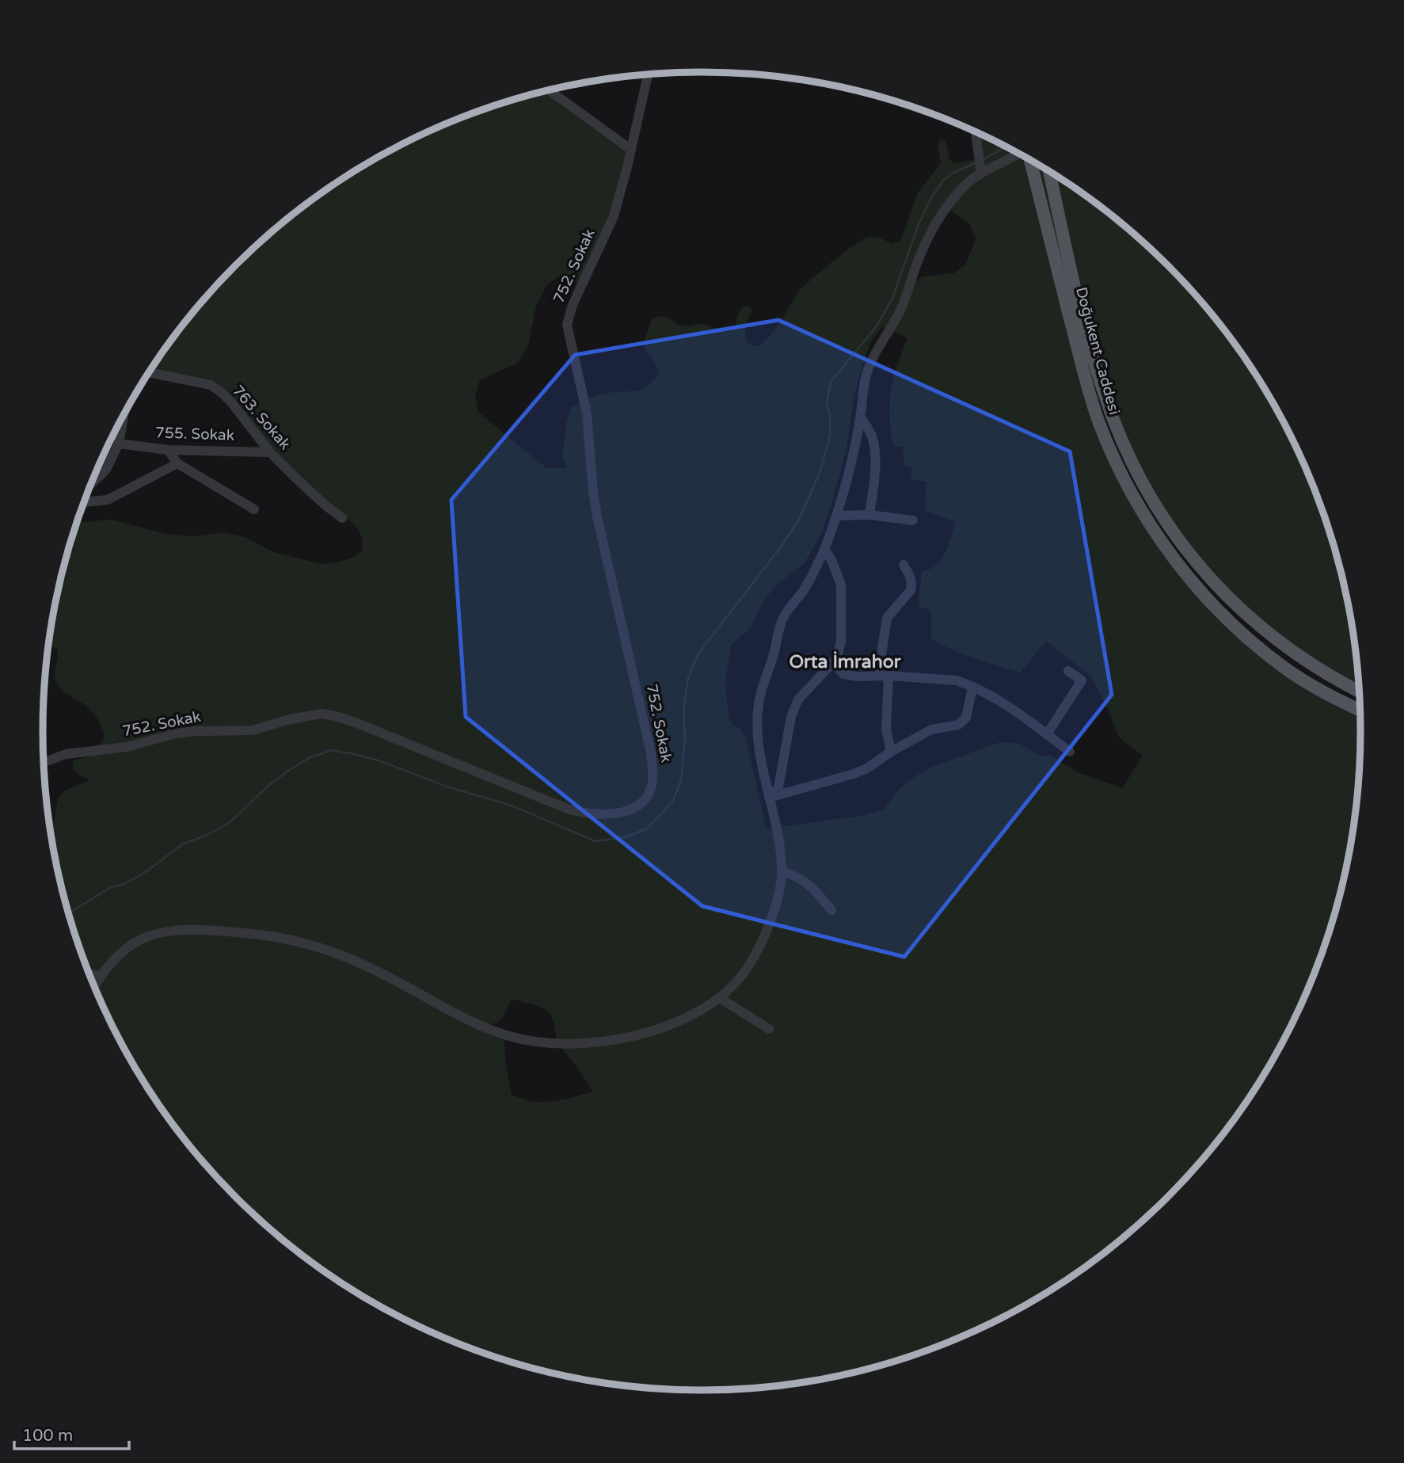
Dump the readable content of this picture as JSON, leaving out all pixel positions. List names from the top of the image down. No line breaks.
{"streets":{"main road":["Doğukent Caddesi"],"street":["752. Sokak","763. Sokak","755. Sokak"]},"crossings":[["763. Sokak","755. Sokak"]],"districts":["Orta İmrahor"],"scale_bar":"100 m"}
